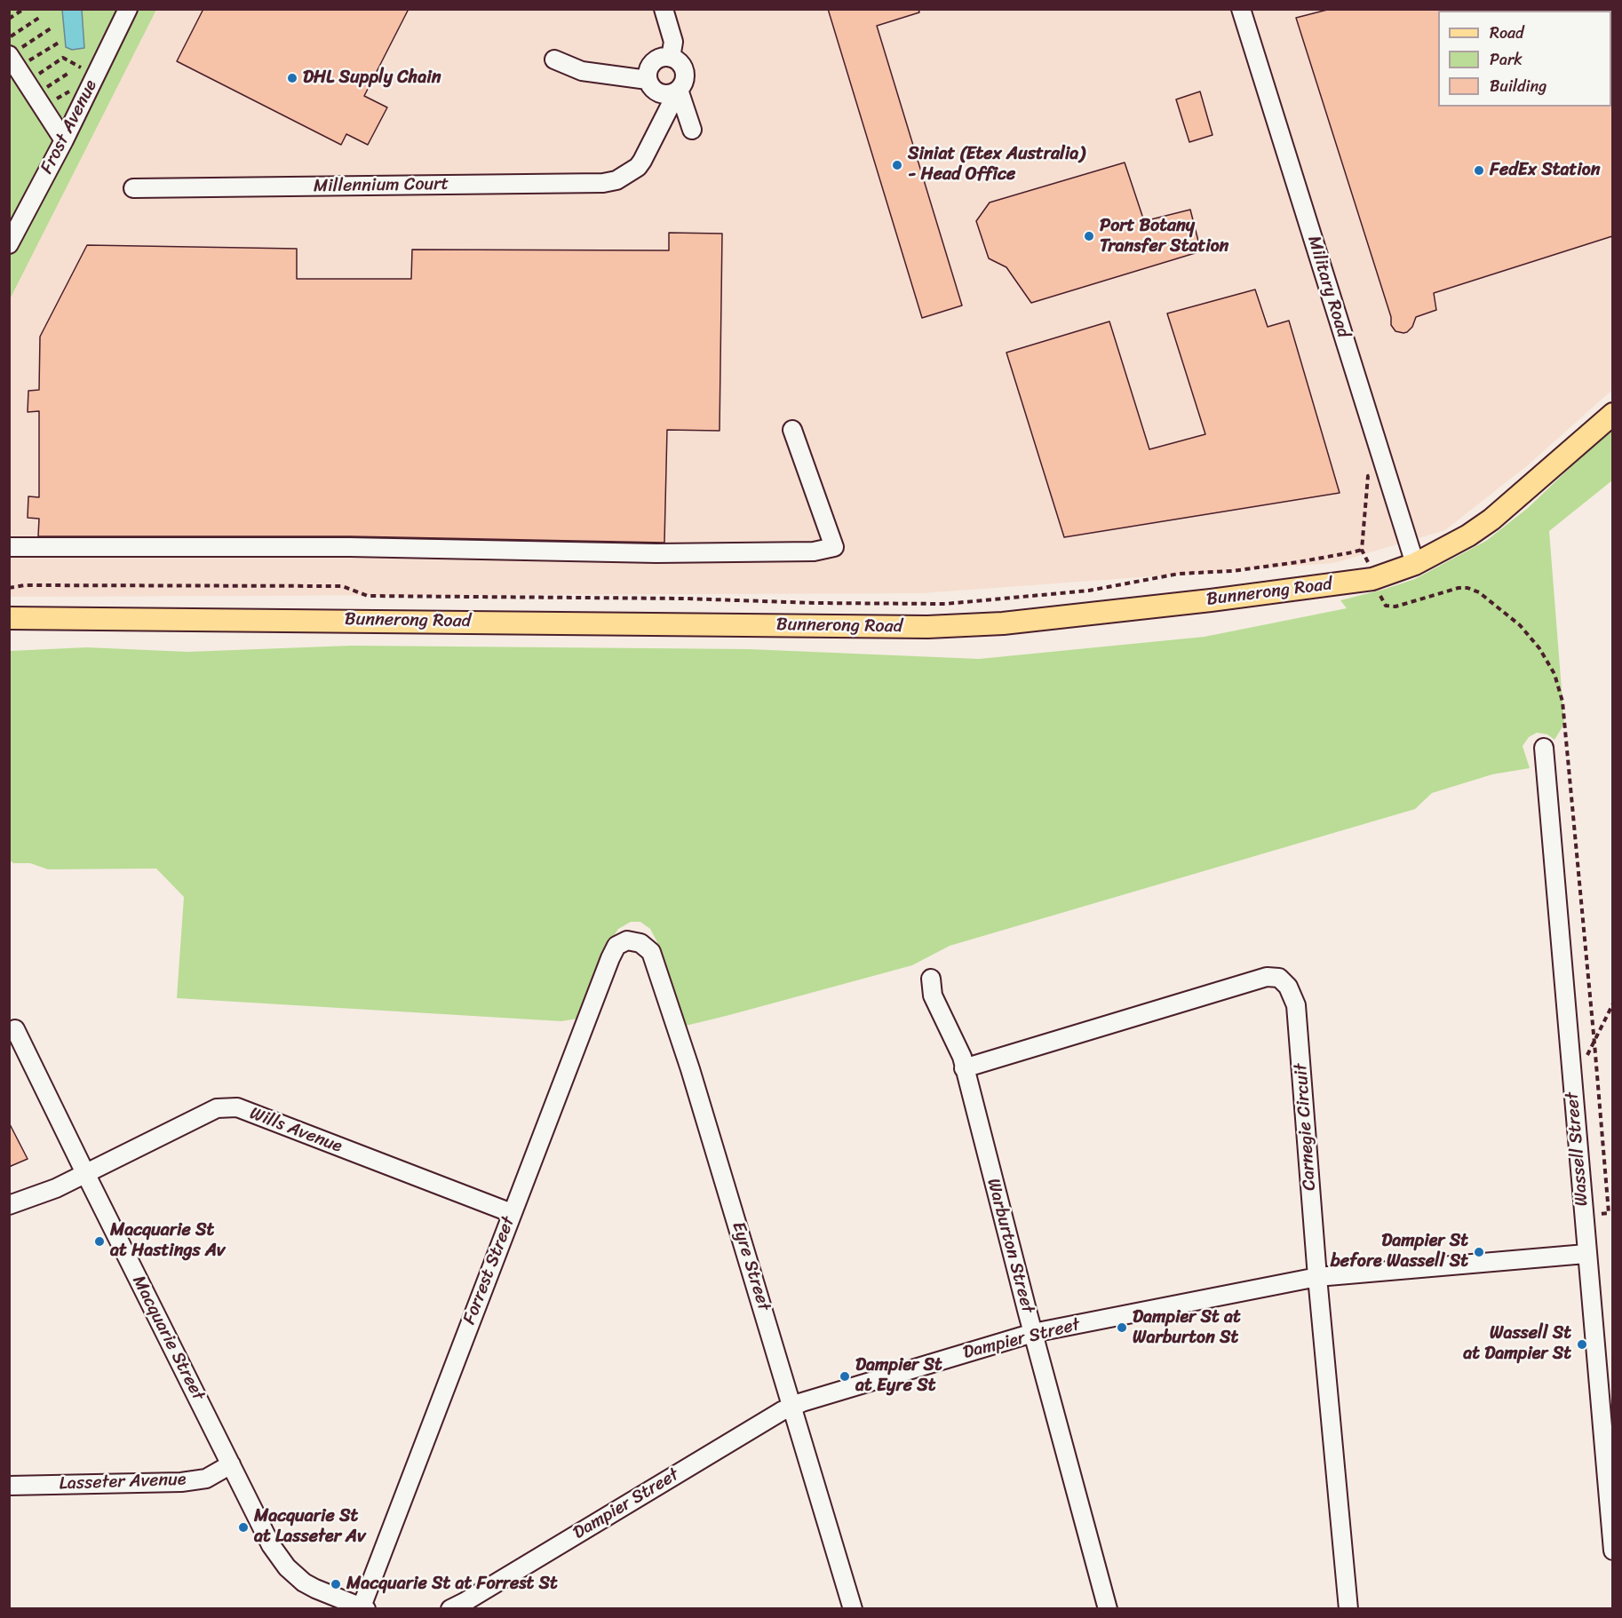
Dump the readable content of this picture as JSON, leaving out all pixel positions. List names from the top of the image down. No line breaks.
{"streets":{"main road":["Bunnerong Road"],"street":["Frost Avenue","Millennium Court","Military Road","Carnegie Circuit","Wills Avenue","Wassell Street","Warburton Street","Eyre Street","Forrest Street","Macquarie Street","Dampier Street","Lasseter Avenue"]},"crossings":[["Military Road","Bunnerong Road"],["Carnegie Circuit","Warburton Street"],["Carnegie Circuit","Dampier Street"],["Wills Avenue","Forrest Street"],["Wills Avenue","Macquarie Street"],["Wassell Street","Dampier Street"],["Warburton Street","Dampier Street"],["Eyre Street","Forrest Street"],["Eyre Street","Dampier Street"],["Forrest Street","Macquarie Street"],["Macquarie Street","Lasseter Avenue"]],"places":["DHL Supply Chain","Siniat (Etex Australia) - Head Office","FedEx Station","Port Botany Transfer Station","Macquarie St at Hastings Av","Dampier St before Wassell St","Dampier St at Warburton St","Wassell St at Dampier St","Dampier St at Eyre St","Macquarie St at Lasseter Av","Macquarie St at Forrest St"],"legend":["Road","Park","Building"]}
